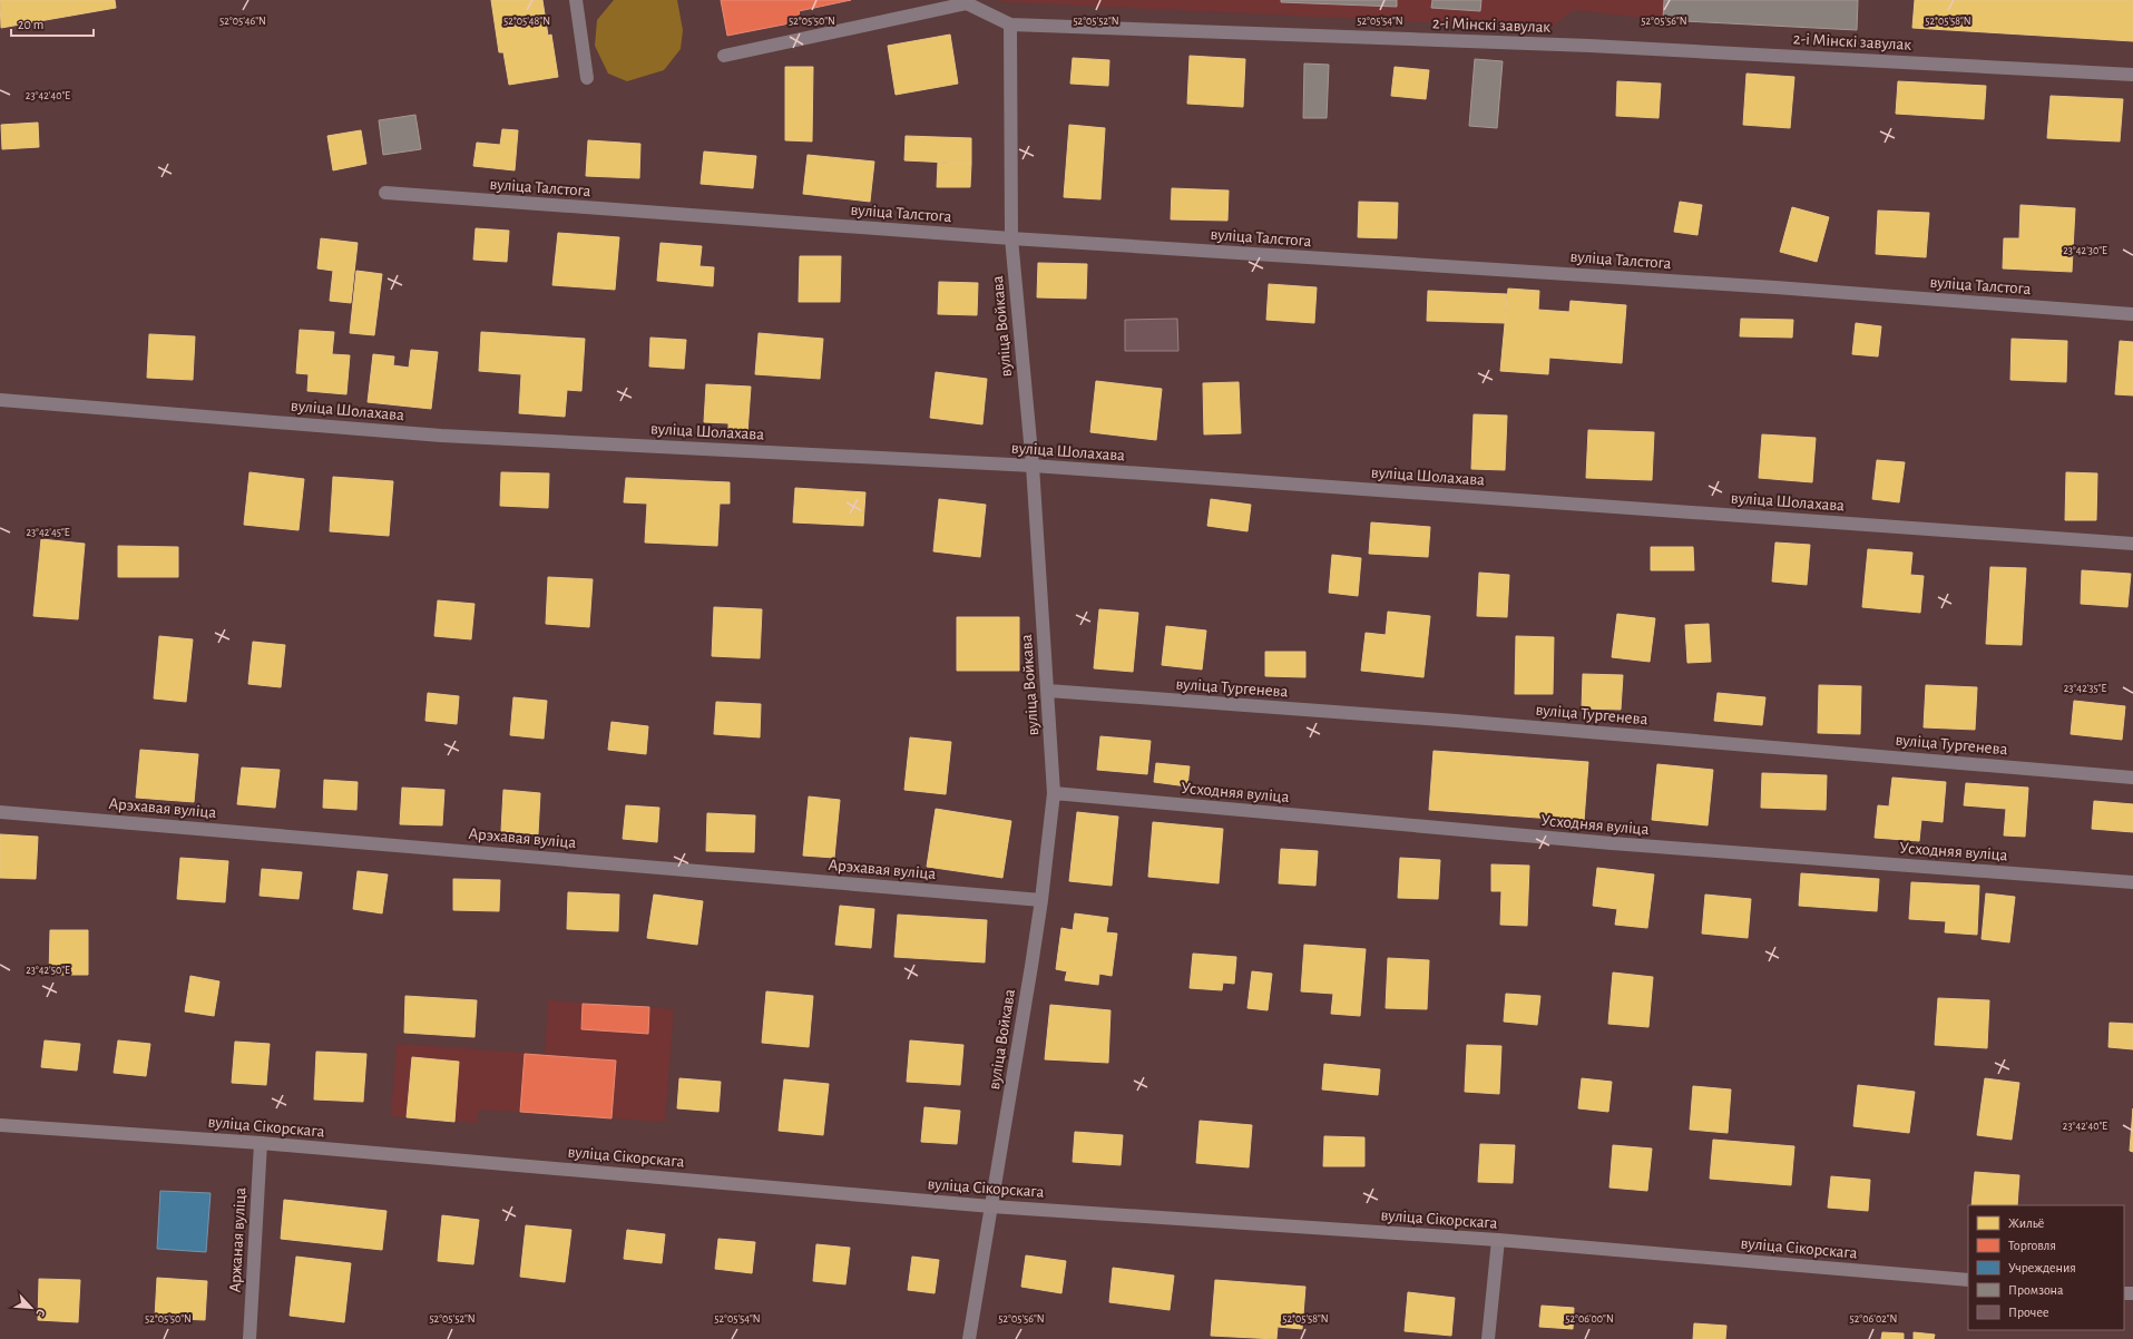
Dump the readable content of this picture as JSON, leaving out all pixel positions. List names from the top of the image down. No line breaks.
{"streets":{"street":["2-і Мінскі завулак","вуліца Талстога","вуліца Войкава","вуліца Шолахава","вуліца Тургенева","Усходняя вуліца","Арэхавая вуліца","вуліца Сікорскага","Аржаная вуліца"]},"crossings":[["2-і Мінскі завулак","вуліца Войкава"],["вуліца Талстога","вуліца Войкава"],["вуліца Войкава","вуліца Шолахава"],["вуліца Войкава","вуліца Тургенева"],["вуліца Войкава","Усходняя вуліца"],["вуліца Войкава","Арэхавая вуліца"],["вуліца Войкава","вуліца Сікорскага"],["вуліца Сікорскага","Аржаная вуліца"]],"legend":["Жильё","Торговля","Учреждения","Промзона","Прочее"],"scale_bar":"20 m","north":"bottom right","coordinates":["52°05'46\"N","52°05'48\"N","52°05'50\"N","52°05'52\"N","52°05'54\"N","52°05'56\"N","52°05'58\"N","23°42'40\"E","23°42'30\"E","23°42'45\"E","23°42'35\"E","23°42'50\"E","52°06'00\"N","52°06'02\"N"]}
